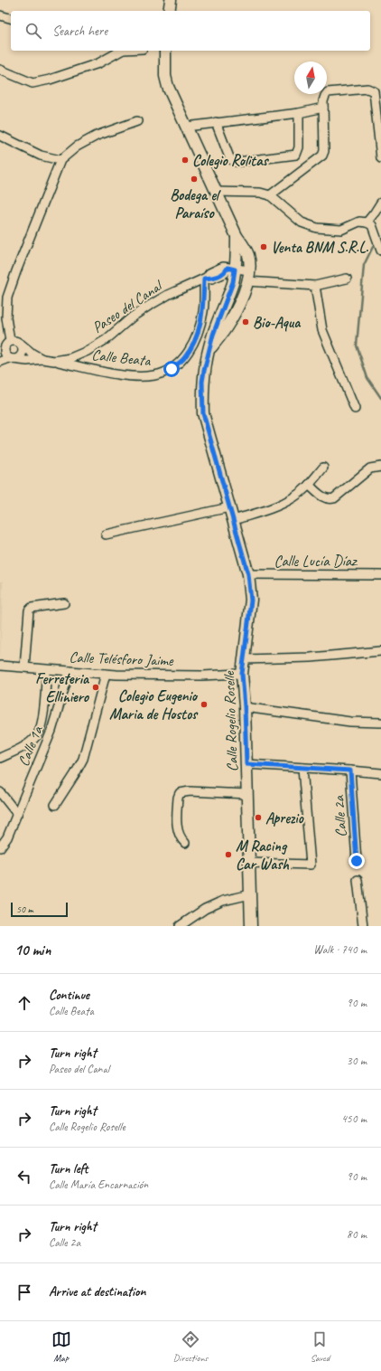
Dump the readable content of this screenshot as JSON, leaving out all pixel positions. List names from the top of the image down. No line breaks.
{"streets":{"street":["Paseo del Canal","Calle Beata","Calle Lucía Díaz","Calle Telésforo Jaime","Calle Rogelio Roselle","Calle 1a","Calle 2a"]},"crossings":[["Paseo del Canal","Calle Beata"],["Paseo del Canal","Calle Rogelio Roselle"],["Calle Lucía Díaz","Calle Rogelio Roselle"],["Calle Telésforo Jaime","Calle Rogelio Roselle"],["Calle Telésforo Jaime","Calle 1a"]],"places":["Colegio Rolitas","Bodega el Paraíso","Venta BNM S.R.L.","Bio-Aqua","Ferreteria Elliniero","Colegio Eugenio Maria de Hostos","Aprezio","M Racing Car Wash"],"scale_bar":"50 m","north":"top","page":{"search":"Search here","scale":"50 m","heading":["10 min","Walk · 740 m"],"list":[["Continue","Calle Beata","90 m"],["Turn right","Paseo del Canal","30 m"],["Turn right","Calle Rogelio Roselle","450 m"],["Turn left","Calle María Encarnación","90 m"],["Turn right","Calle 2a","80 m"],"Arrive at destination"],"nav":["Map","Directions","Saved"]}}
